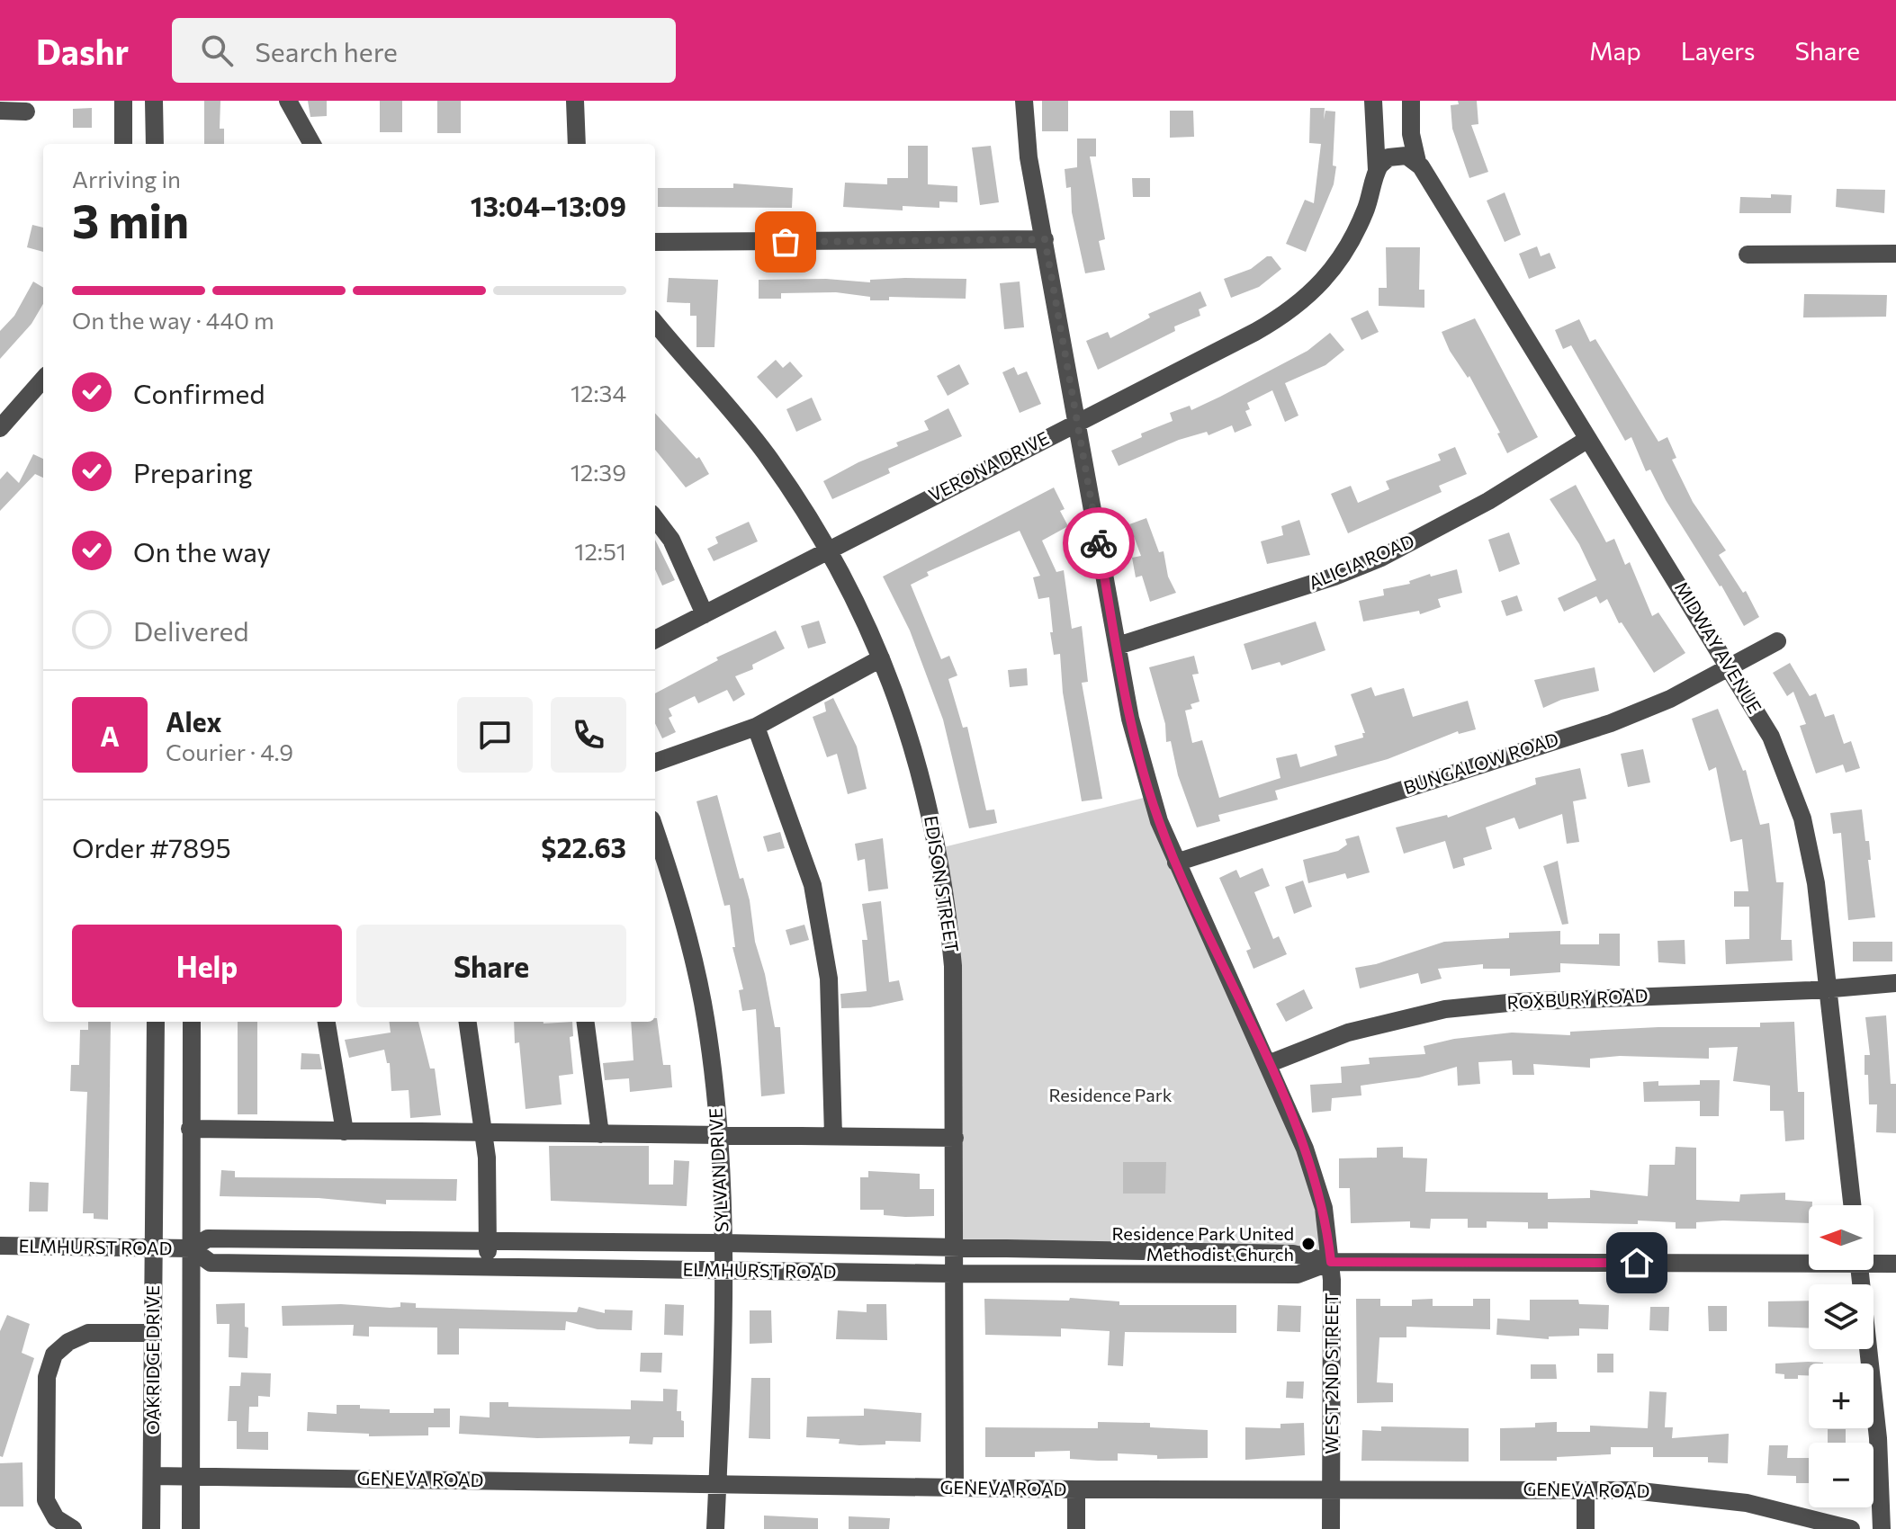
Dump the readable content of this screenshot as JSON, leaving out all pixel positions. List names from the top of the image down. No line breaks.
{"streets":{"street":["VERONA DRIVE","ALICIA ROAD","MIDWAY AVENUE","BUNGALOW ROAD","EDISON STREET","ROXBURY ROAD","SYLVAN DRIVE","ELMHURST ROAD","OAKRIDGE DRIVE","WEST 2ND STREET","GENEVA ROAD"]},"crossings":[["VERONA DRIVE","EDISON STREET"],["VERONA DRIVE","WEST 2ND STREET"],["ALICIA ROAD","MIDWAY AVENUE"],["ALICIA ROAD","WEST 2ND STREET"],["MIDWAY AVENUE","BUNGALOW ROAD"],["MIDWAY AVENUE","ROXBURY ROAD"],["BUNGALOW ROAD","WEST 2ND STREET"],["EDISON STREET","ELMHURST ROAD"],["EDISON STREET","GENEVA ROAD"],["ROXBURY ROAD","WEST 2ND STREET"],["SYLVAN DRIVE","ELMHURST ROAD"],["SYLVAN DRIVE","GENEVA ROAD"],["ELMHURST ROAD","OAKRIDGE DRIVE"],["ELMHURST ROAD","WEST 2ND STREET"],["OAKRIDGE DRIVE","GENEVA ROAD"],["WEST 2ND STREET","GENEVA ROAD"]],"parks":["Residence Park"],"places":["Residence Park United Methodist Church"],"north":"left","page":{"header":"Dashr","search":"Search here","nav":["Map","Layers","Share"],"heading":["3 min","Arriving in","13:04–13:09"],"panel":["Alex","Courier · 4.9","Order #7895","$22.63"],"bar":"On the way · 440 m","list":[["Confirmed","12:34"],["Preparing","12:39"],["On the way","12:51"],"Delivered"],"round":"A","buttons":["Help","Share"],"map_buttons":["+","−"]}}
